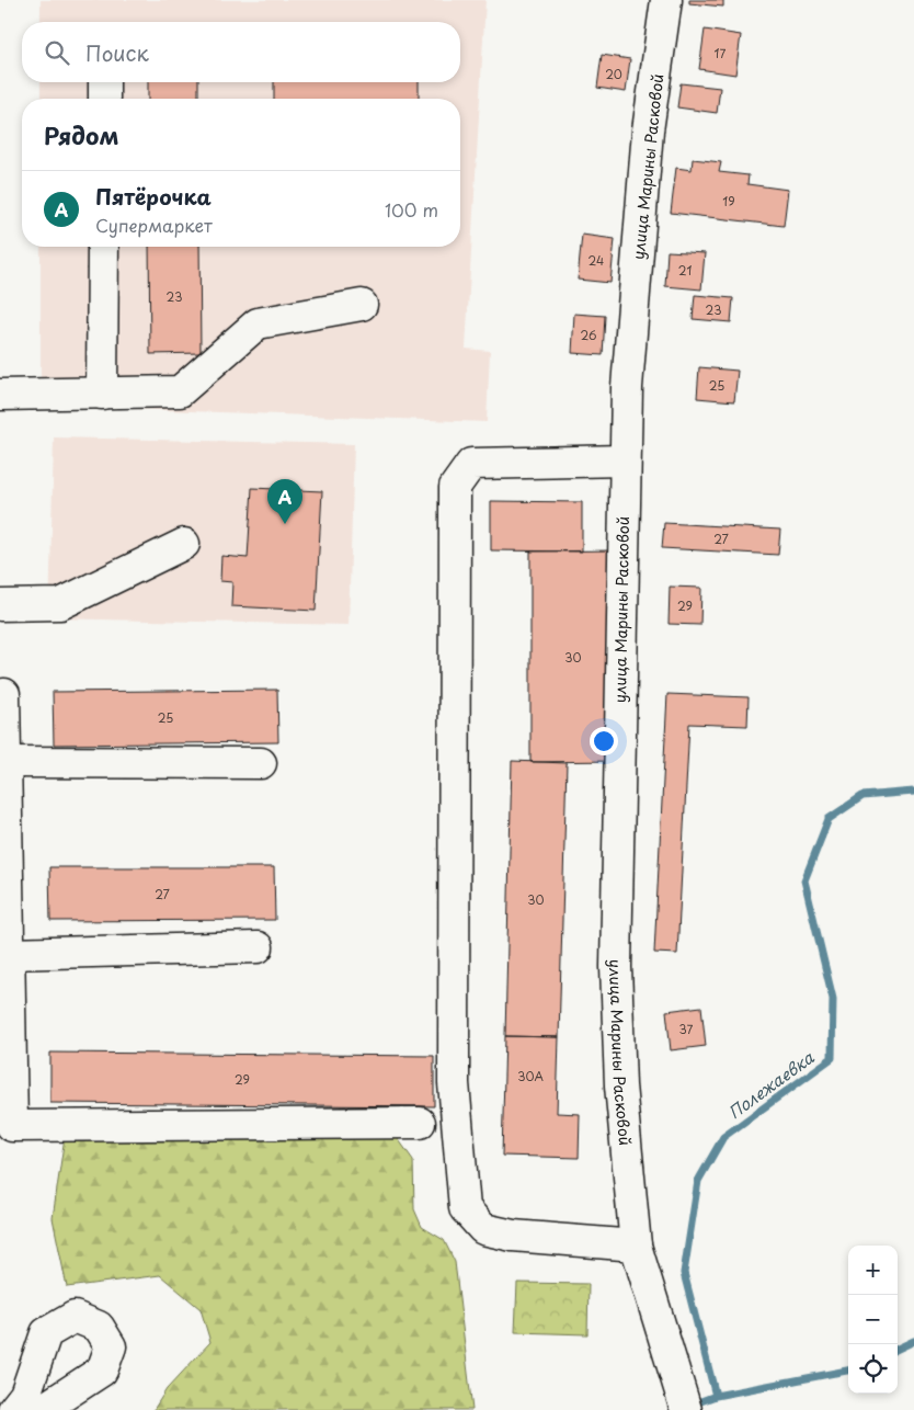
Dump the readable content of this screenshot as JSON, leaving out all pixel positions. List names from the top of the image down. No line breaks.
{"streets":{"street":["улица Марины Расковой"]},"water":["Полежаевка"],"house_numbers":["17","20","19","24","21","23","23","26","25","27","29","30","25","27","30","37","30А","29"],"page":{"search":"Поиск","heading":"Рядом","list":[{"mark":"A","name":"Пятёрочка","note":"Супермаркет","value":"100 m"}],"pins":"A","map_buttons":["+","−"]}}
